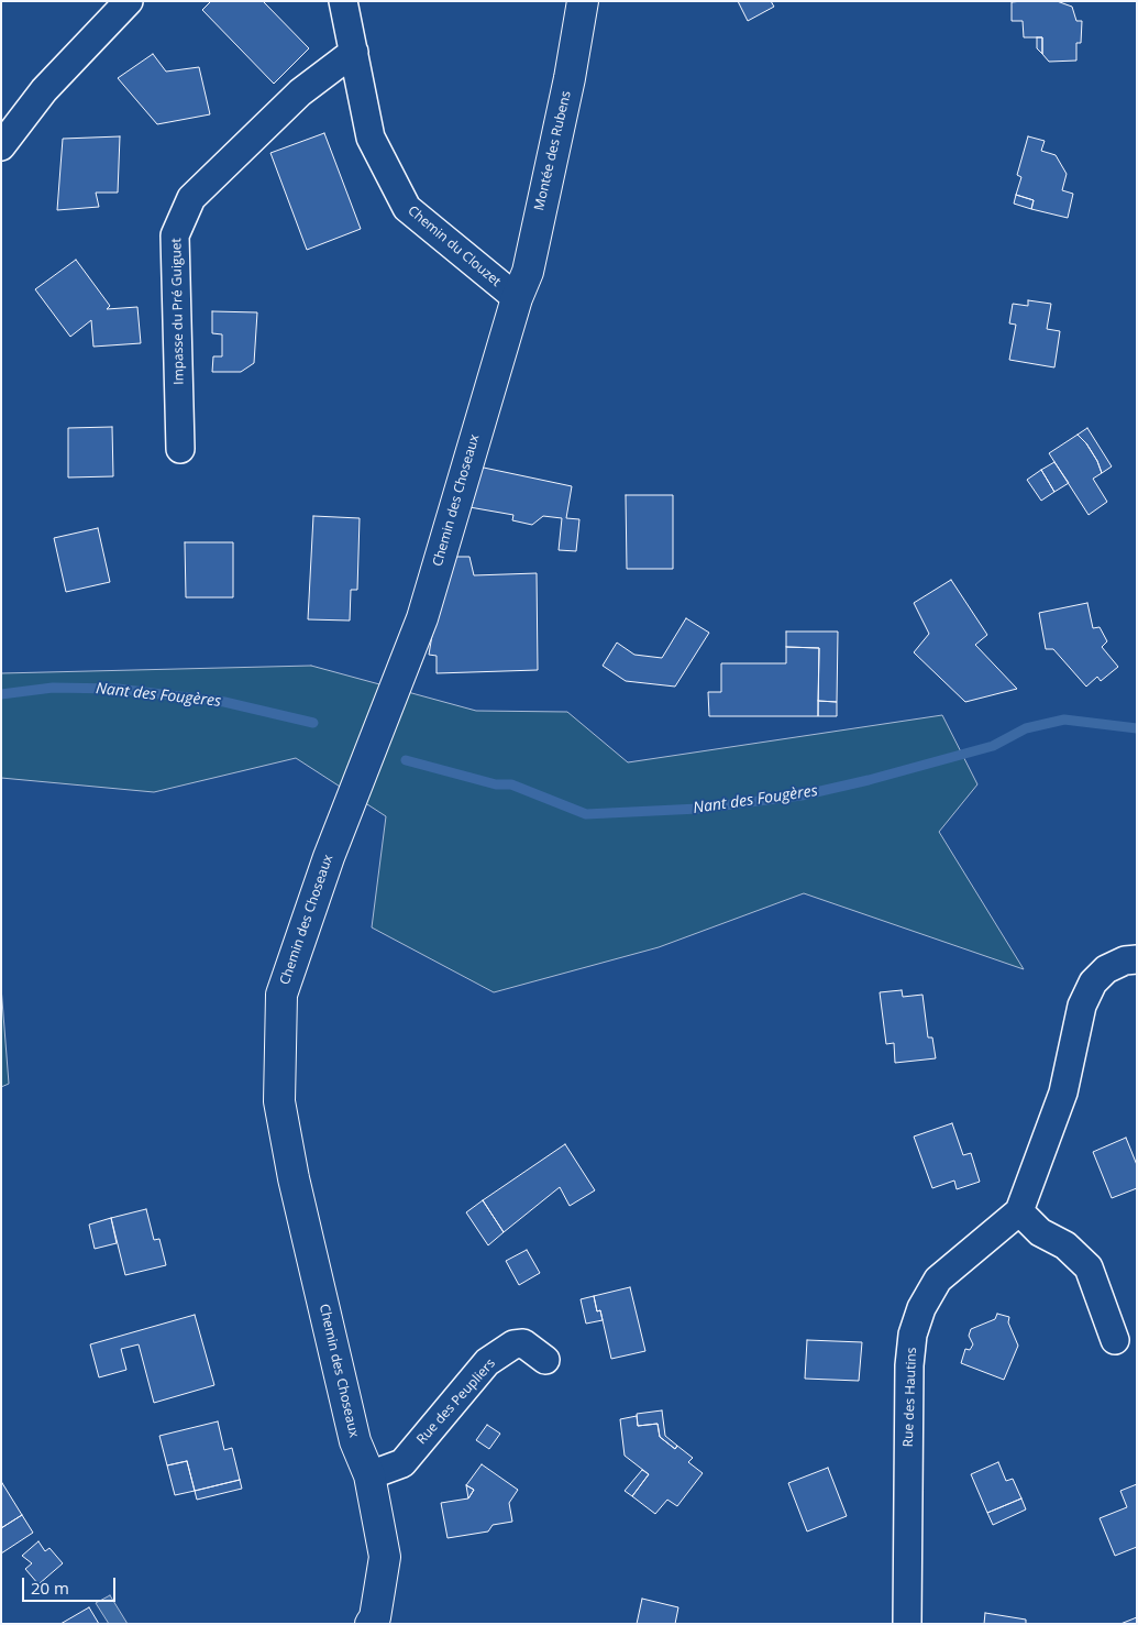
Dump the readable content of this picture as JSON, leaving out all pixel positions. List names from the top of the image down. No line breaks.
{"streets":{"street":["Montée des Rubens","Chemin du Clouzet","Impasse du Pré Guiguet","Chemin des Choseaux","Rue des Hautins","Rue des Peupliers"]},"crossings":[["Montée des Rubens","Chemin du Clouzet"],["Montée des Rubens","Chemin des Choseaux"],["Chemin du Clouzet","Impasse du Pré Guiguet"],["Chemin du Clouzet","Chemin des Choseaux"],["Chemin des Choseaux","Rue des Peupliers"]],"water":["Nant des Fougères"],"scale_bar":"20 m"}
